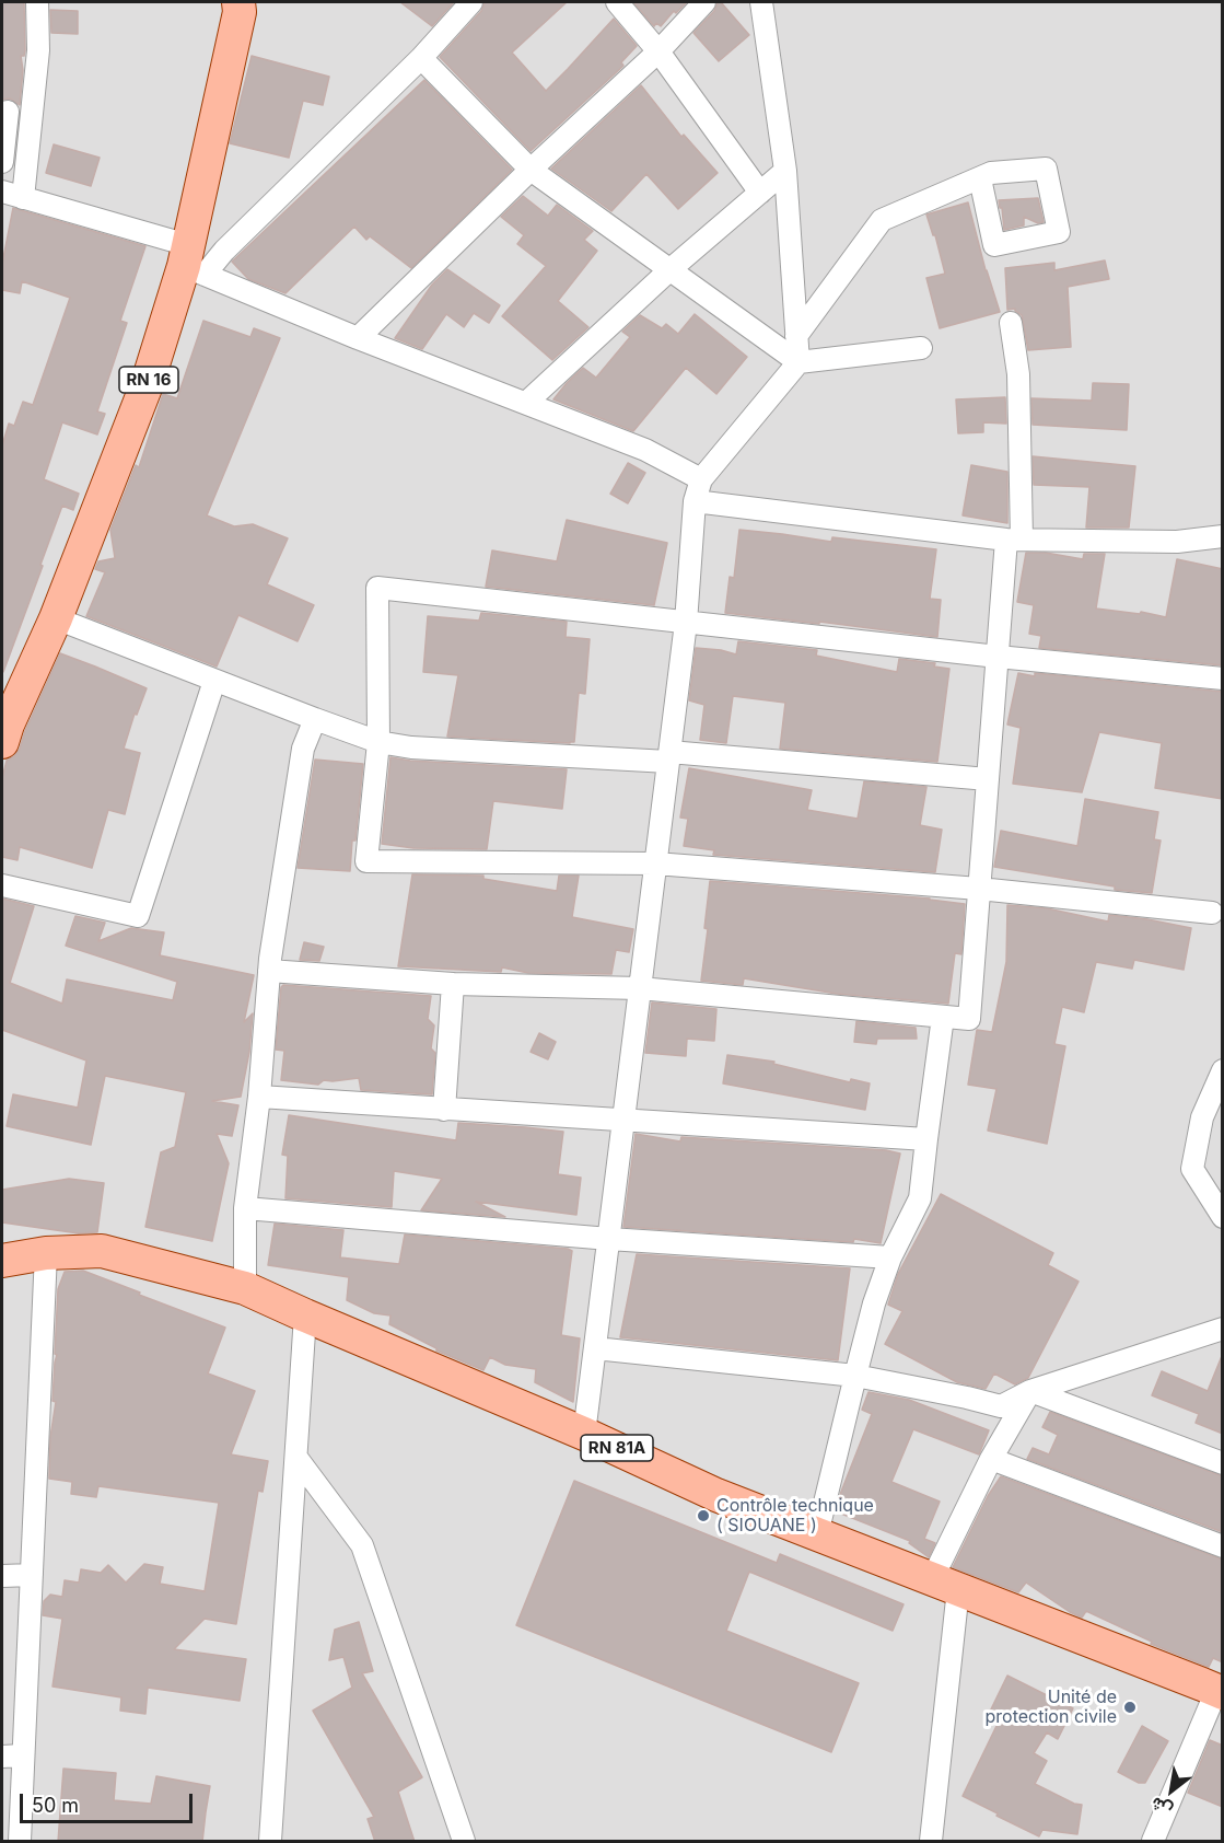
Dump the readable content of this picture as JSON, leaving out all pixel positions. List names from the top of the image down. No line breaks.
{"streets":{"main road":["RN 16","RN 81A"]},"places":["Contrôle technique ( SIOUANE )","Unité de protection civile"],"scale_bar":"50 m","north":"bottom left"}
